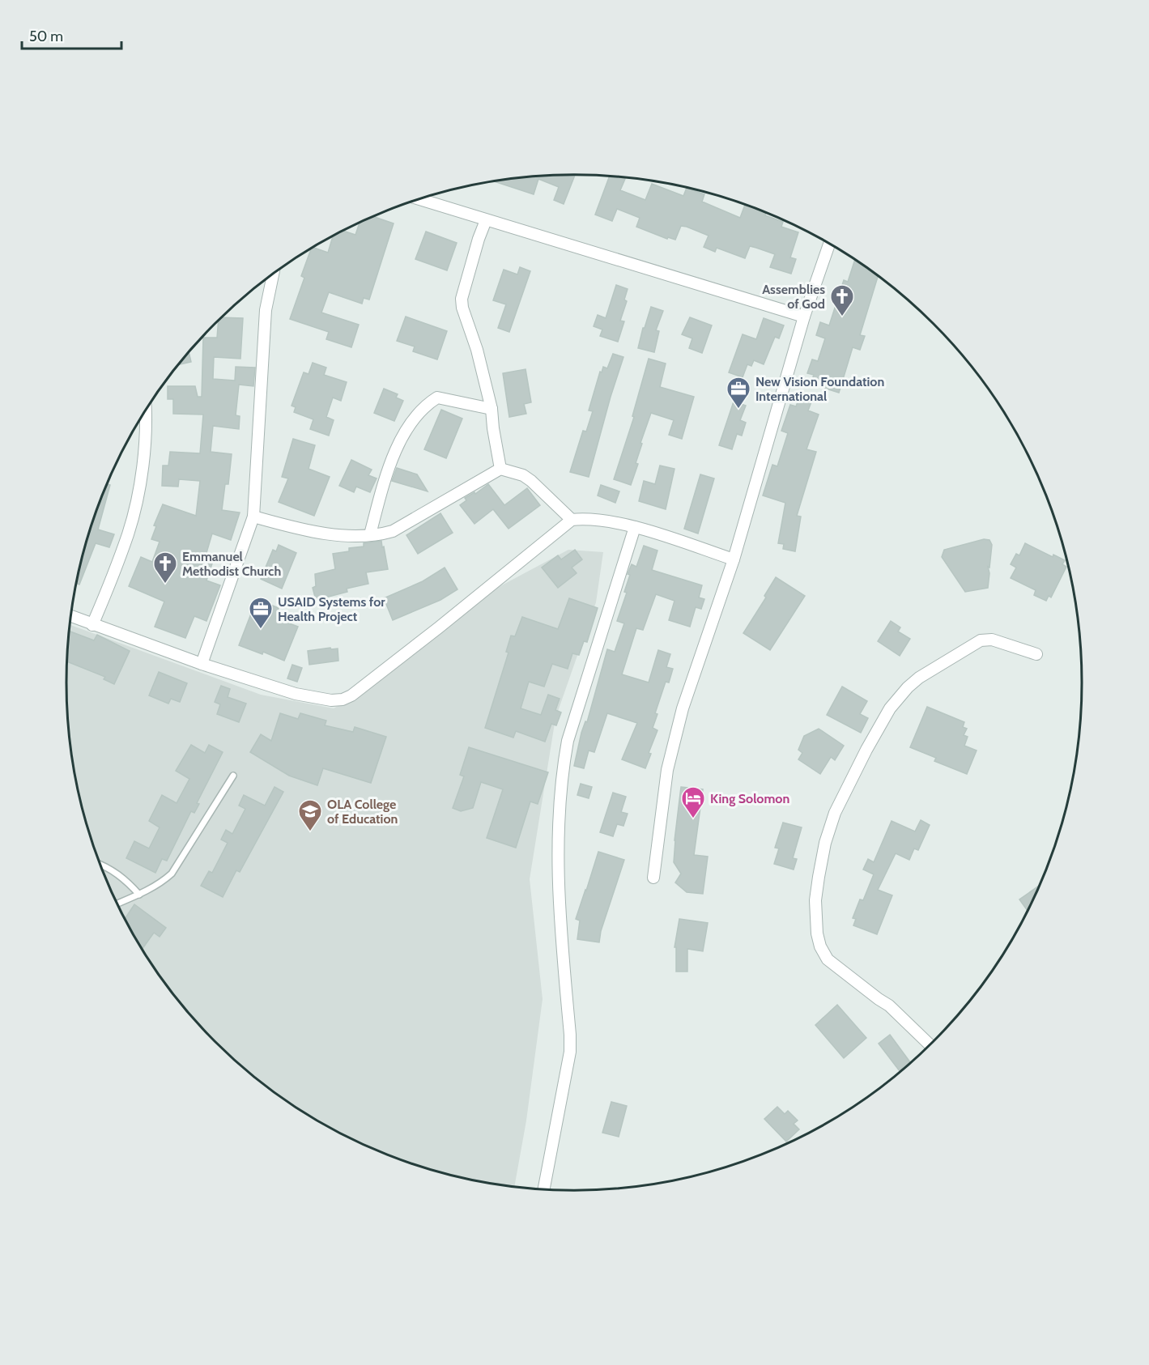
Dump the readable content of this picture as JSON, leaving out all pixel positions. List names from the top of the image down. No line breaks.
{"places":{"church":["Assemblies of God","Emmanuel Methodist Church"],"office":["New Vision Foundation International","USAID Systems for Health Project"],"hotel":["King Solomon"],"school or university":["OLA College of Education"]},"scale_bar":"50 m"}
